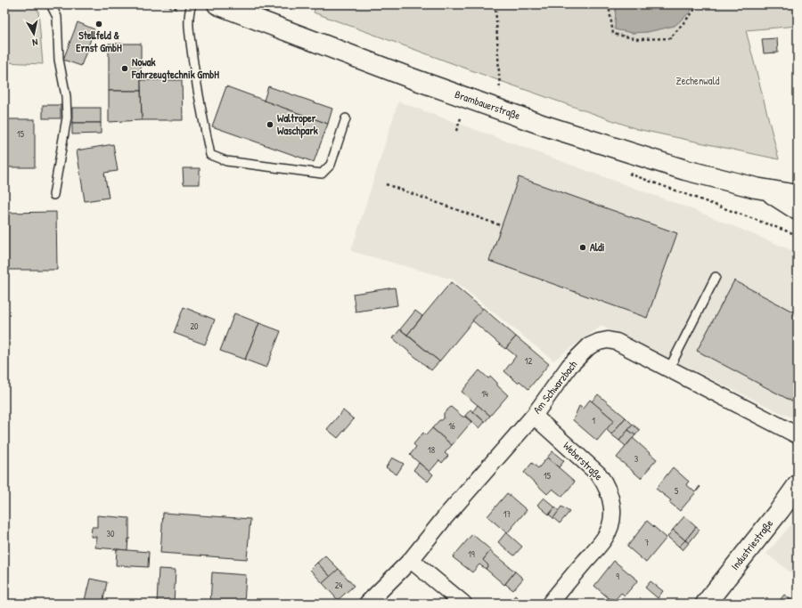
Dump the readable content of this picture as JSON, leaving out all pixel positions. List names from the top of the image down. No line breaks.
{"streets":{"main road":["Brambauerstraße","Industriestraße"],"street":["Am Schwarzbach","Weberstraße"]},"crossings":[["Am Schwarzbach","Weberstraße"]],"parks":["Zechenwald"],"places":["Stellfeld & Ernst GmbH","Nowak Fahrzeugtechnik GmbH","Waltroper Waschpark","Aldi"],"house_numbers":["15","20","12","14","1","16","18","3","15","5","17","30","7","19","9","24"],"north":"bottom"}
